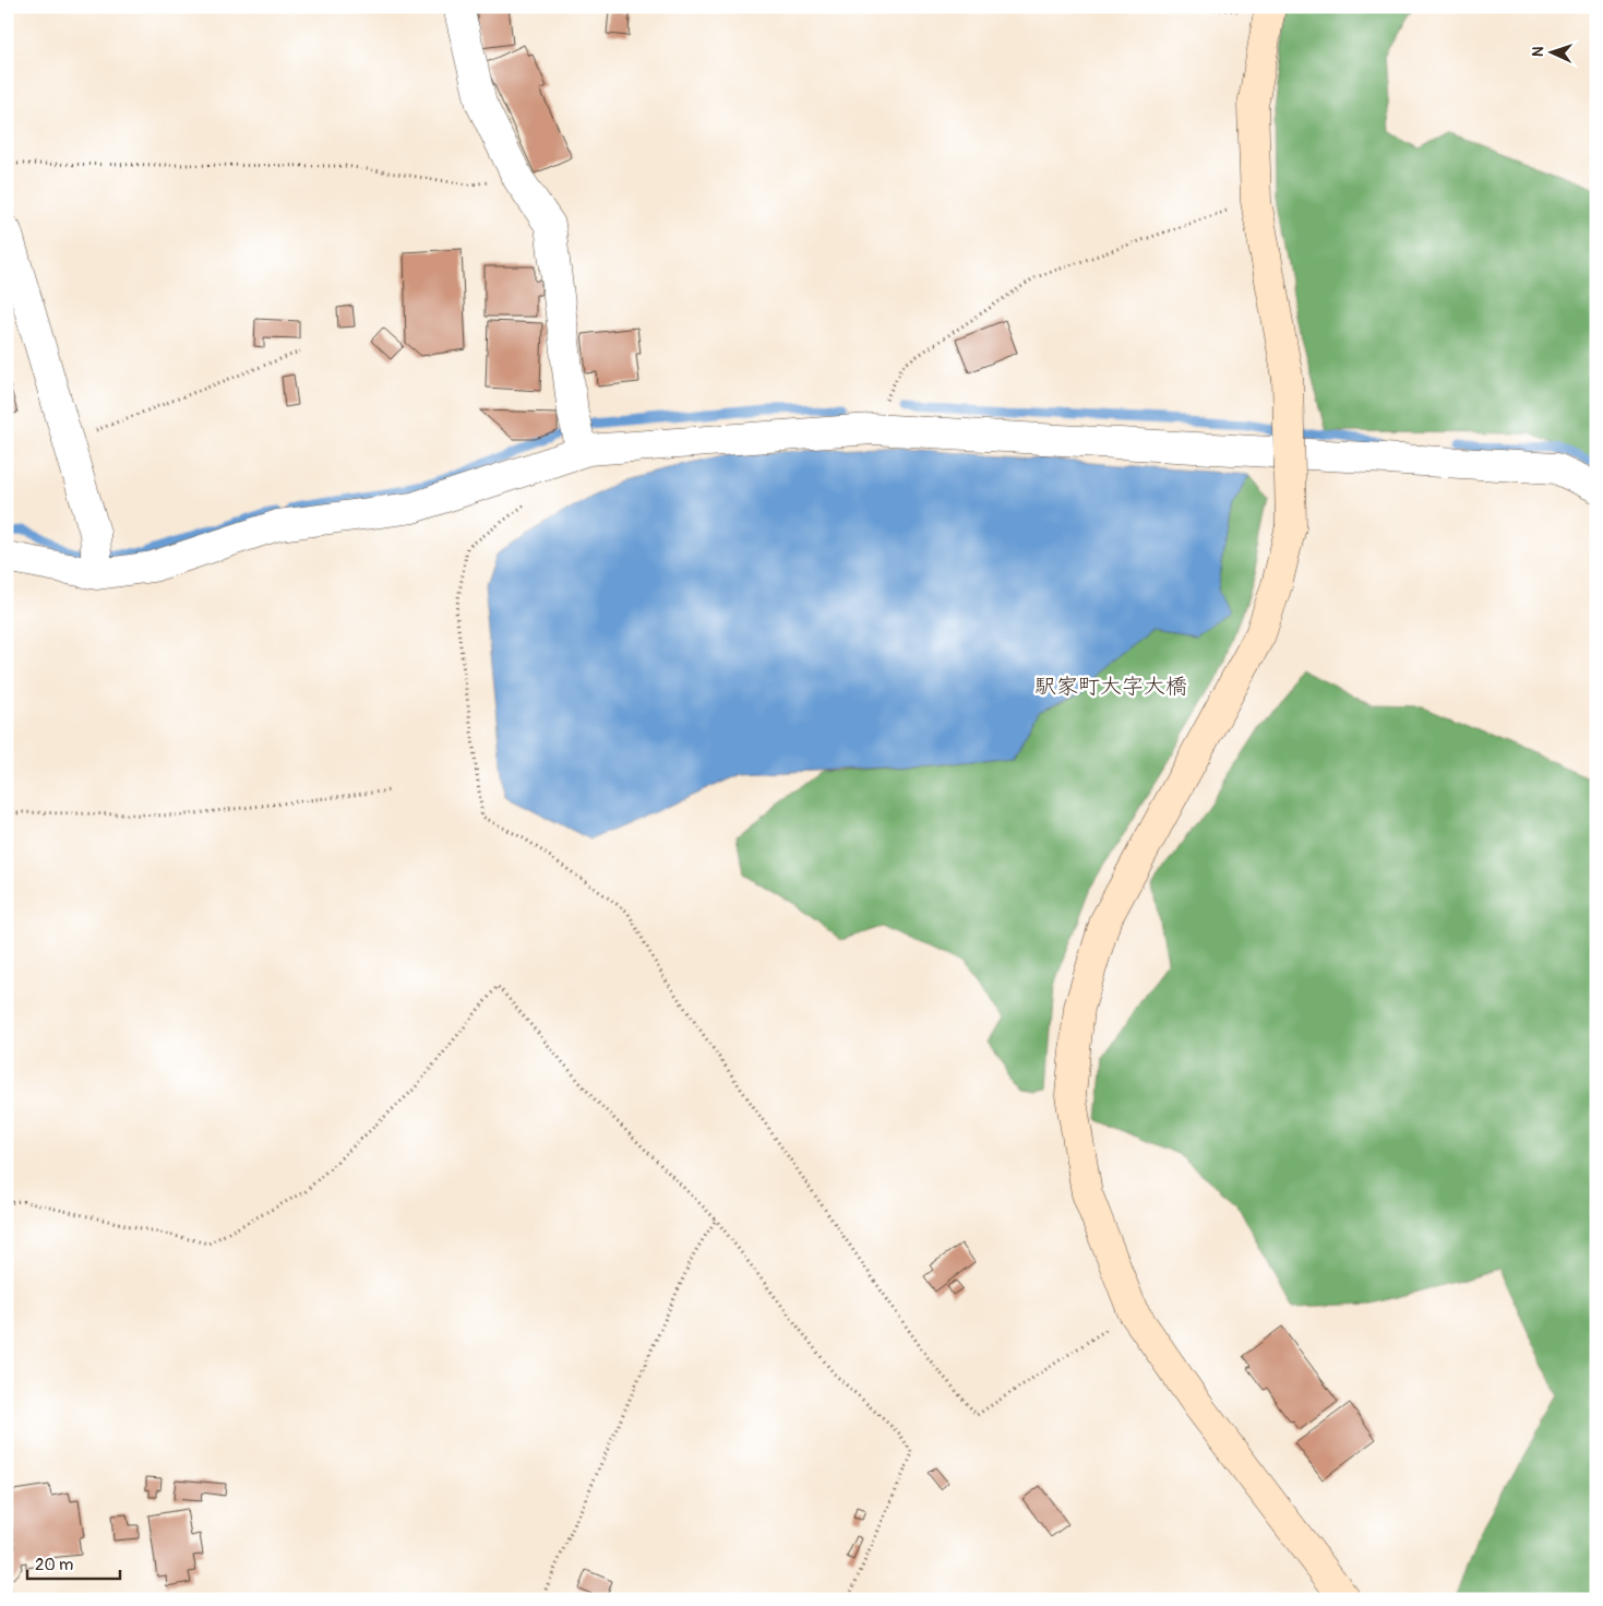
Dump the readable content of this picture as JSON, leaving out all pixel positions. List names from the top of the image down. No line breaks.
{"districts":["駅家町大字大橋"],"scale_bar":"20 m","north":"left"}
